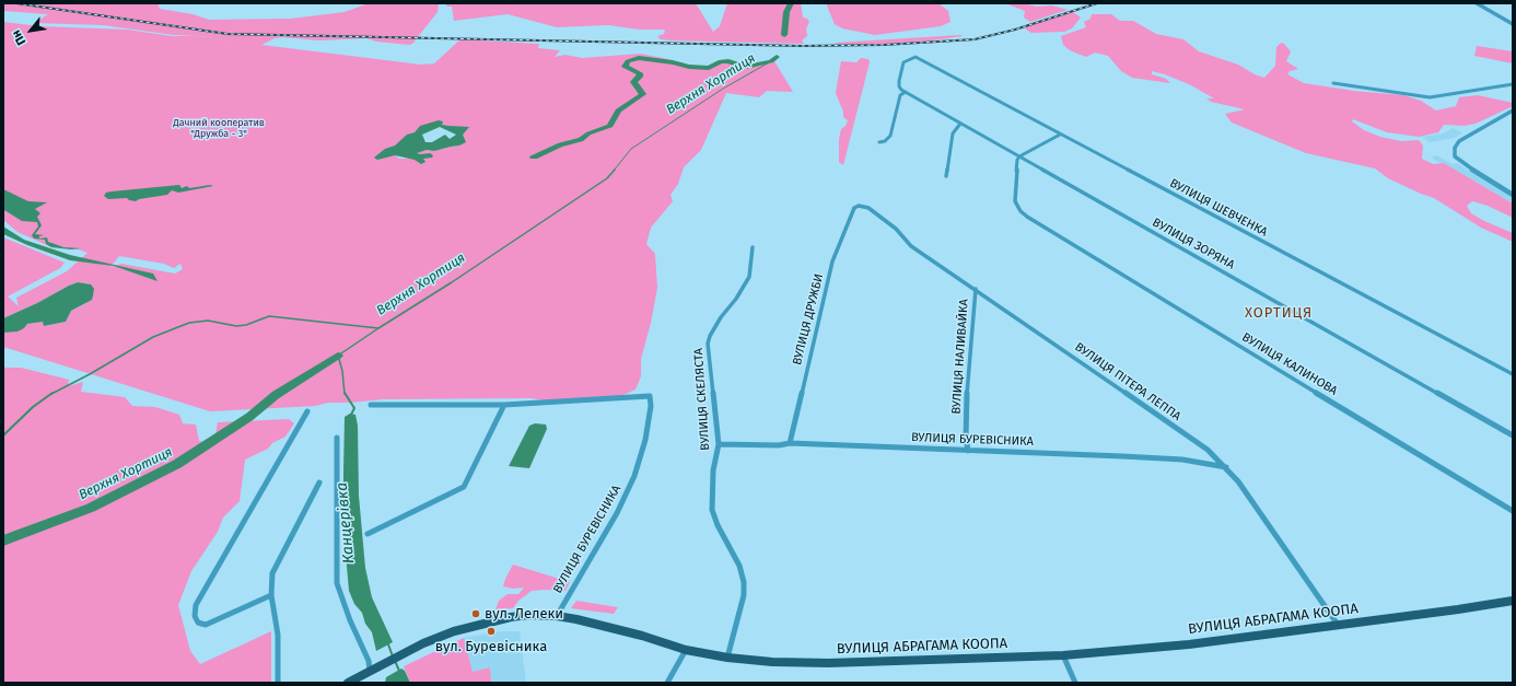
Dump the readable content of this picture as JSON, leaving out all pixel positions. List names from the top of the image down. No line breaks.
{"streets":{"main road":["ВУЛИЦЯ АБРАГАМА КООПА"],"street":["ВУЛИЦЯ ШЕВЧЕНКА","ВУЛИЦЯ ЗОРЯНА","ВУЛИЦЯ ДРУЖБИ","ВУЛИЦЯ НАЛИВАЙКА","ВУЛИЦЯ КАЛИНОВА","ВУЛИЦЯ ПІТЕРА ЛЕППА","ВУЛИЦЯ СКЕЛЯСТА","ВУЛИЦЯ БУРЕВІСНИКА"]},"crossings":[["ВУЛИЦЯ ШЕВЧЕНКА","ВУЛИЦЯ ЗОРЯНА"],["ВУЛИЦЯ ЗОРЯНА","ВУЛИЦЯ КАЛИНОВА"],["ВУЛИЦЯ ДРУЖБИ","ВУЛИЦЯ ПІТЕРА ЛЕППА"],["ВУЛИЦЯ ДРУЖБИ","ВУЛИЦЯ БУРЕВІСНИКА"],["ВУЛИЦЯ НАЛИВАЙКА","ВУЛИЦЯ ПІТЕРА ЛЕППА"],["ВУЛИЦЯ НАЛИВАЙКА","ВУЛИЦЯ БУРЕВІСНИКА"],["ВУЛИЦЯ ПІТЕРА ЛЕППА","ВУЛИЦЯ БУРЕВІСНИКА"],["ВУЛИЦЯ ПІТЕРА ЛЕППА","ВУЛИЦЯ АБРАГАМА КООПА"],["ВУЛИЦЯ СКЕЛЯСТА","ВУЛИЦЯ БУРЕВІСНИКА"],["ВУЛИЦЯ СКЕЛЯСТА","ВУЛИЦЯ АБРАГАМА КООПА"],["ВУЛИЦЯ БУРЕВІСНИКА","ВУЛИЦЯ АБРАГАМА КООПА"]],"districts":["ХОРТИЦЯ"],"water":["Верхня Хортиця","Канцерівка"],"parks":["Дачний кооператив \"Дружба - 3\""],"places":["вул. Лелеки","вул. Буревісника"],"north":"bottom left"}
